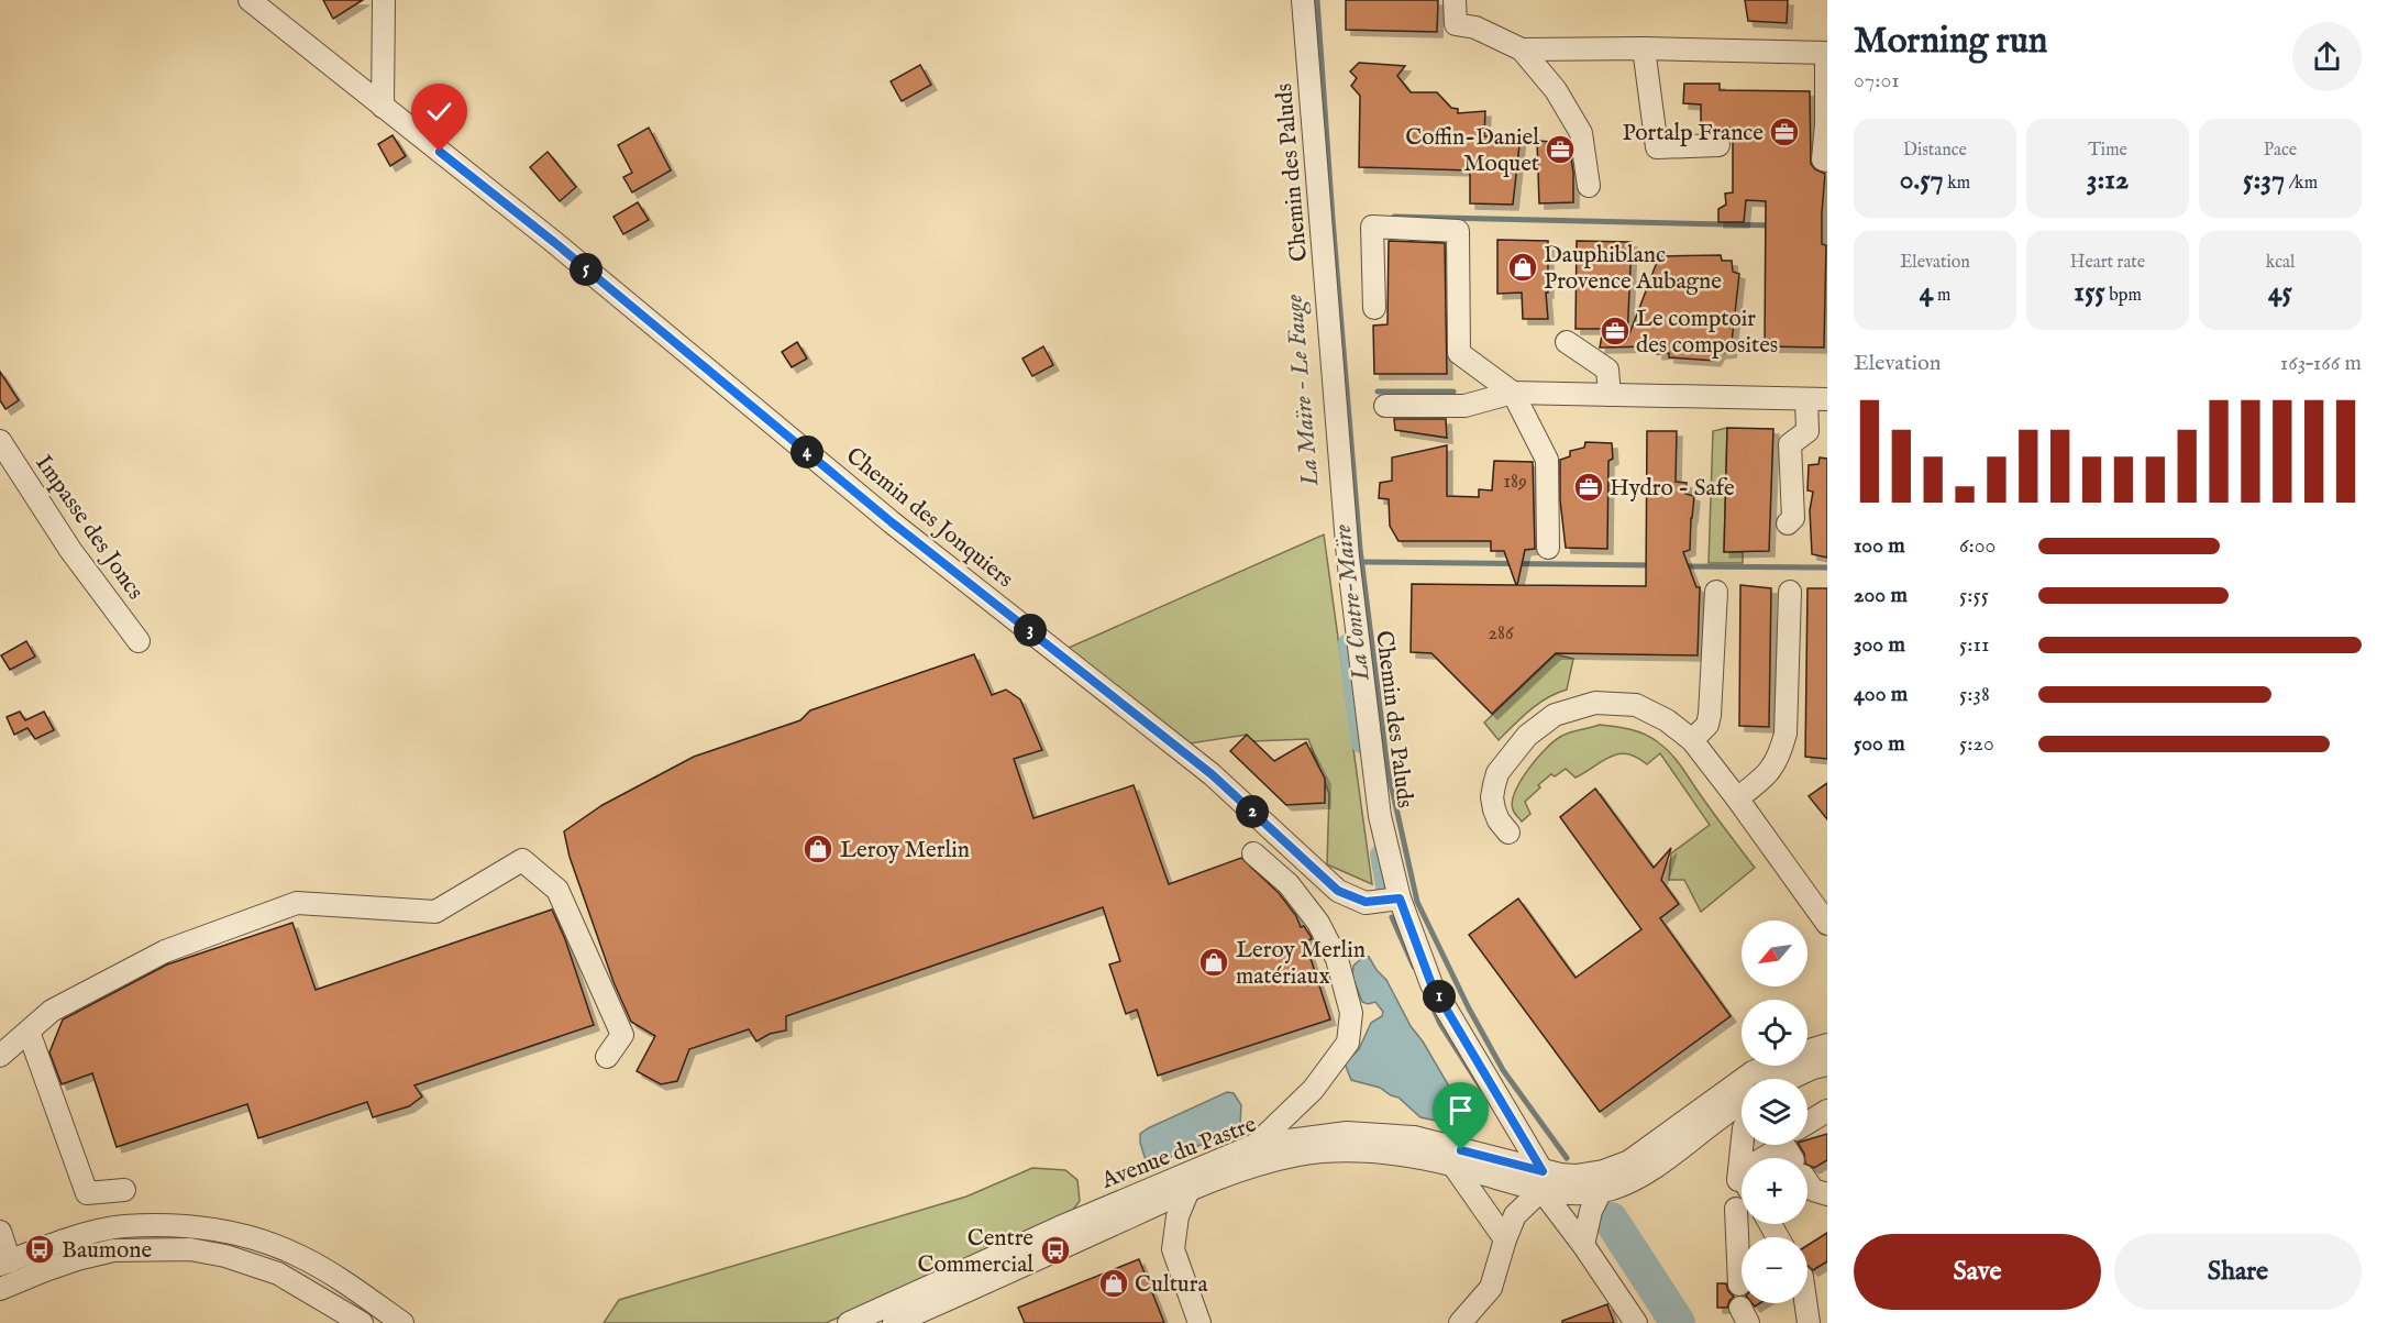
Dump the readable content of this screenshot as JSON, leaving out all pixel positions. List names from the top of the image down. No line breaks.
{"streets":{"street":["Chemin des Paluds","Chemin des Jonquiers","Impasse des Joncs","Avenue du Pastre"]},"crossings":[["Chemin des Paluds","Chemin des Jonquiers"],["Chemin des Paluds","Avenue du Pastre"]],"water":["La Maïre - Le Fauge","La Contre-Maïre"],"places":{"office":["Portalp France","Coffin-Daniel Moquet","Le comptoir des composites","Hydro - Safe"],"shop":["Dauphiblanc Provence Aubagne","Leroy Merlin","Leroy Merlin matériaux","Cultura"],"bus stop":["Baumone","Centre Commercial"]},"house_numbers":["189","286"],"north":"bottom left","page":{"heading":["Morning run","07:01"],"stats":[["Distance","0.57 km"],["Time","3:12"],["Pace","5:37 /km"],["Elevation","4 m"],["Heart rate","155 bpm"],["kcal","45"]],"pins":["5","4","3","2","1"],"chart":["Elevation","163–166 m"],"list":[{"name":"100 m","note":"6:00"},{"name":"200 m","note":"5:55"},{"name":"300 m","note":"5:11"},{"name":"400 m","note":"5:38"},{"name":"500 m","note":"5:20"}],"map_buttons":["+","−"],"buttons":["Save","Share"]}}
